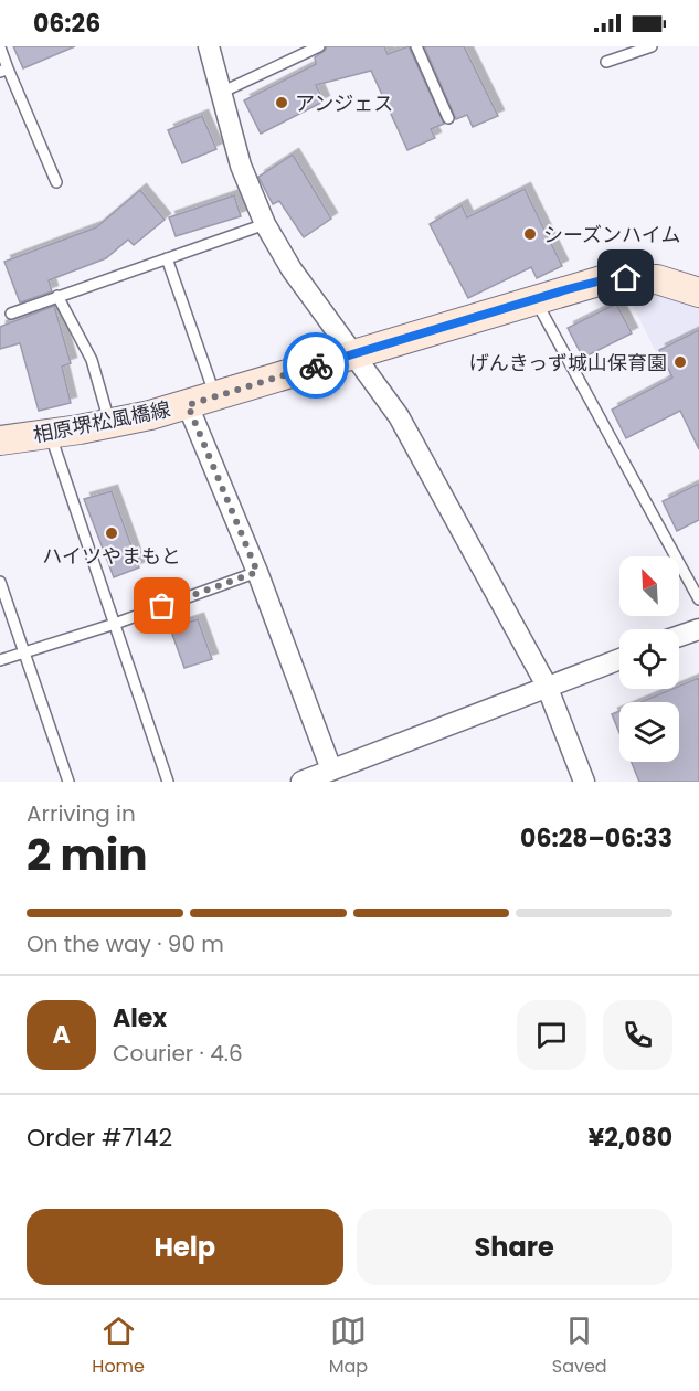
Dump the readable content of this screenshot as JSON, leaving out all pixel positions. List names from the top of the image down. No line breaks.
{"streets":{"street":["相原堺松風橋線"]},"places":["アンジェス","シーズンハイム","げんきっず城山保育園","ハイツやまもと"],"north":"top left","page":{"status":"06:26","heading":["2 min","Arriving in","06:28–06:33"],"panel":["Alex","Courier · 4.6","Order #7142","¥2,080"],"bar":"On the way · 90 m","round":"A","buttons":["Help","Share"],"tabs":["Home","Map","Saved"]}}
